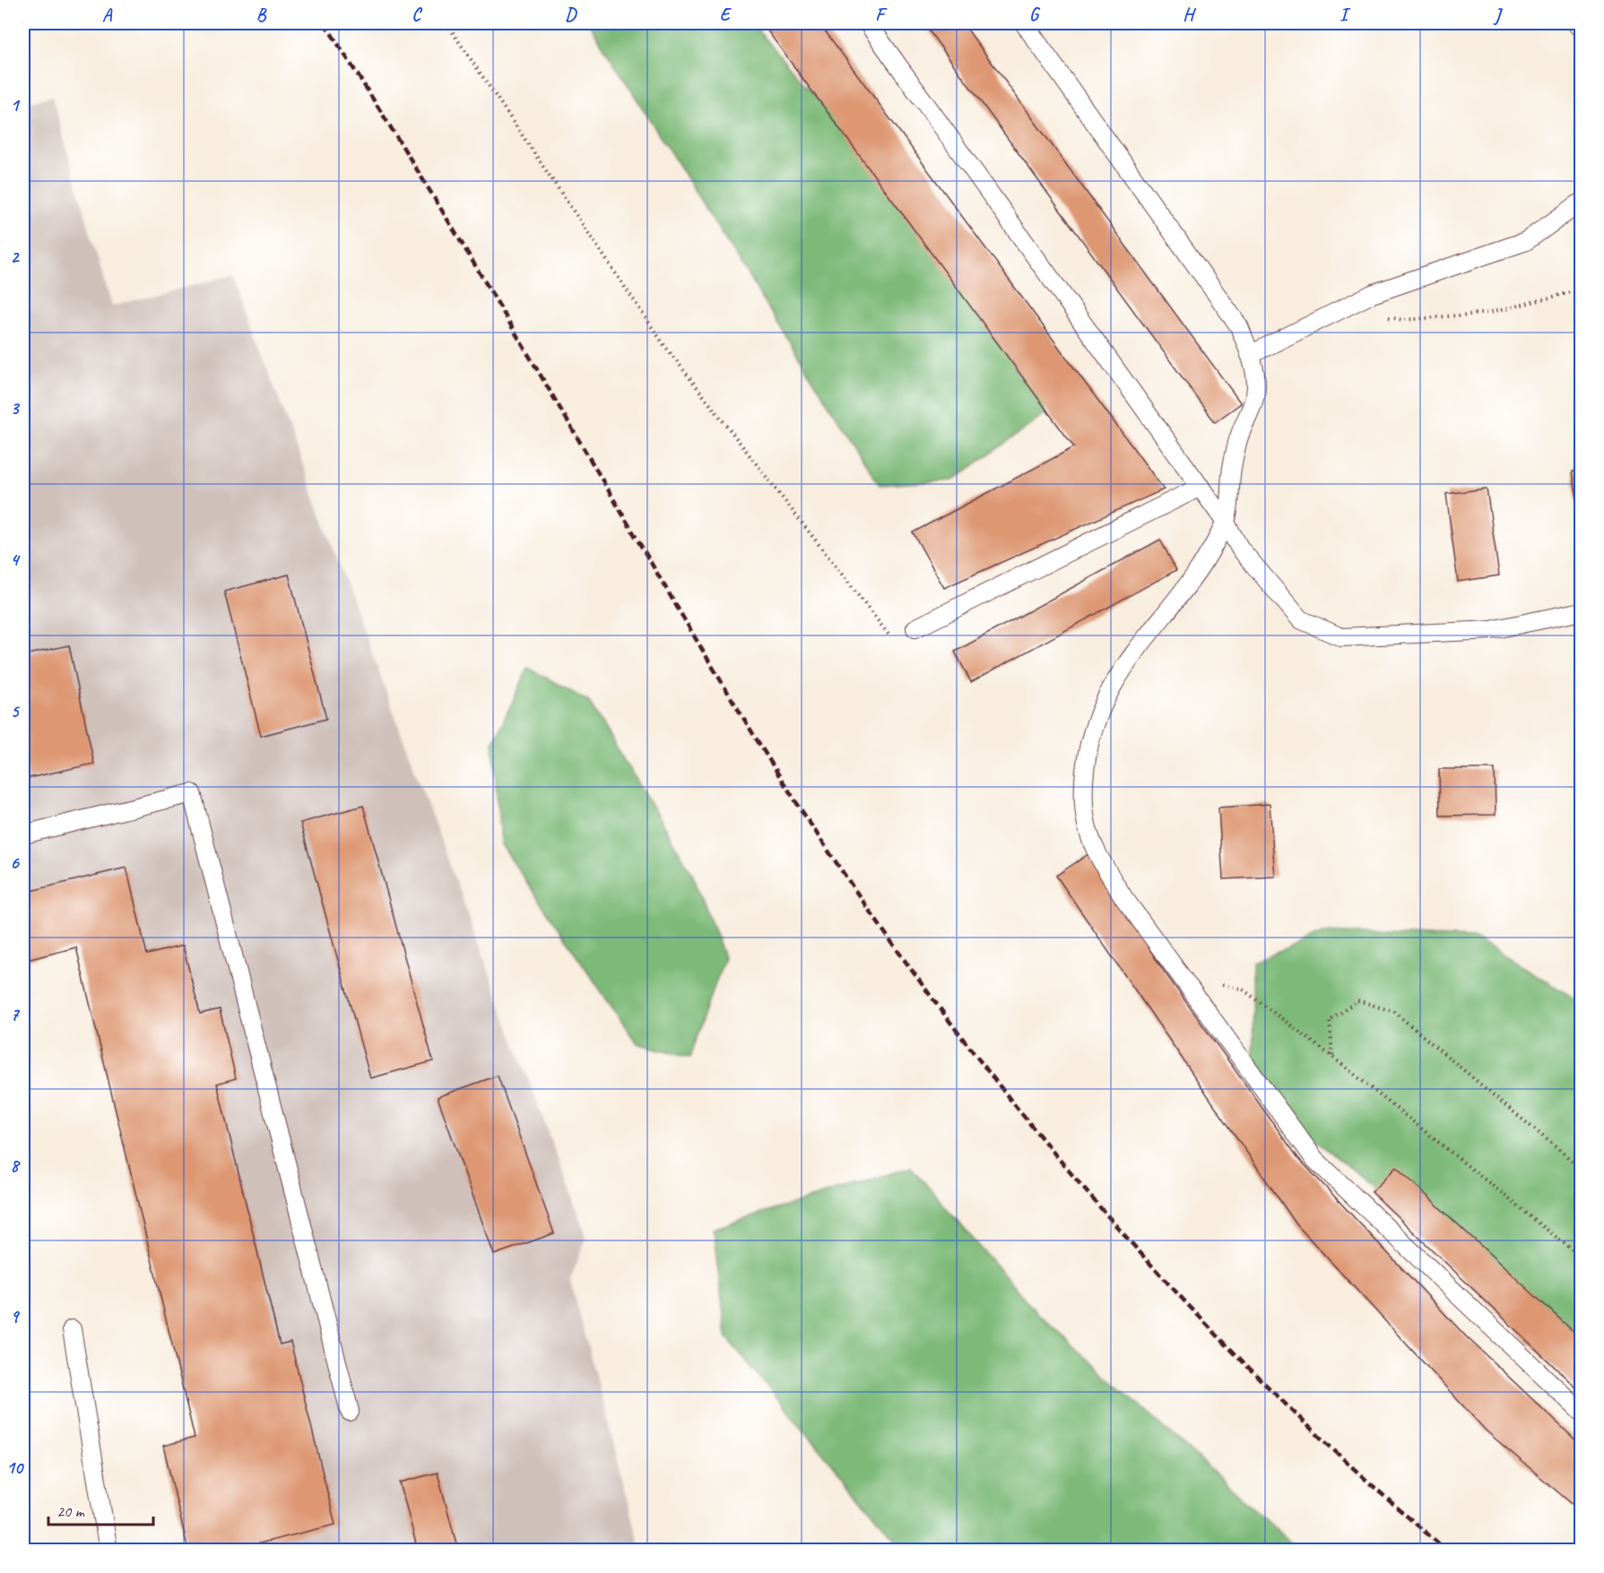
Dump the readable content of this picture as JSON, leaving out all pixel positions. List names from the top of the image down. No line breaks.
{"scale_bar":"20 m","grid":{"columns":["A","B","C","D","E","F","G","H","I","J"],"rows":["1","2","3","4","5","6","7","8","9","10"]}}
